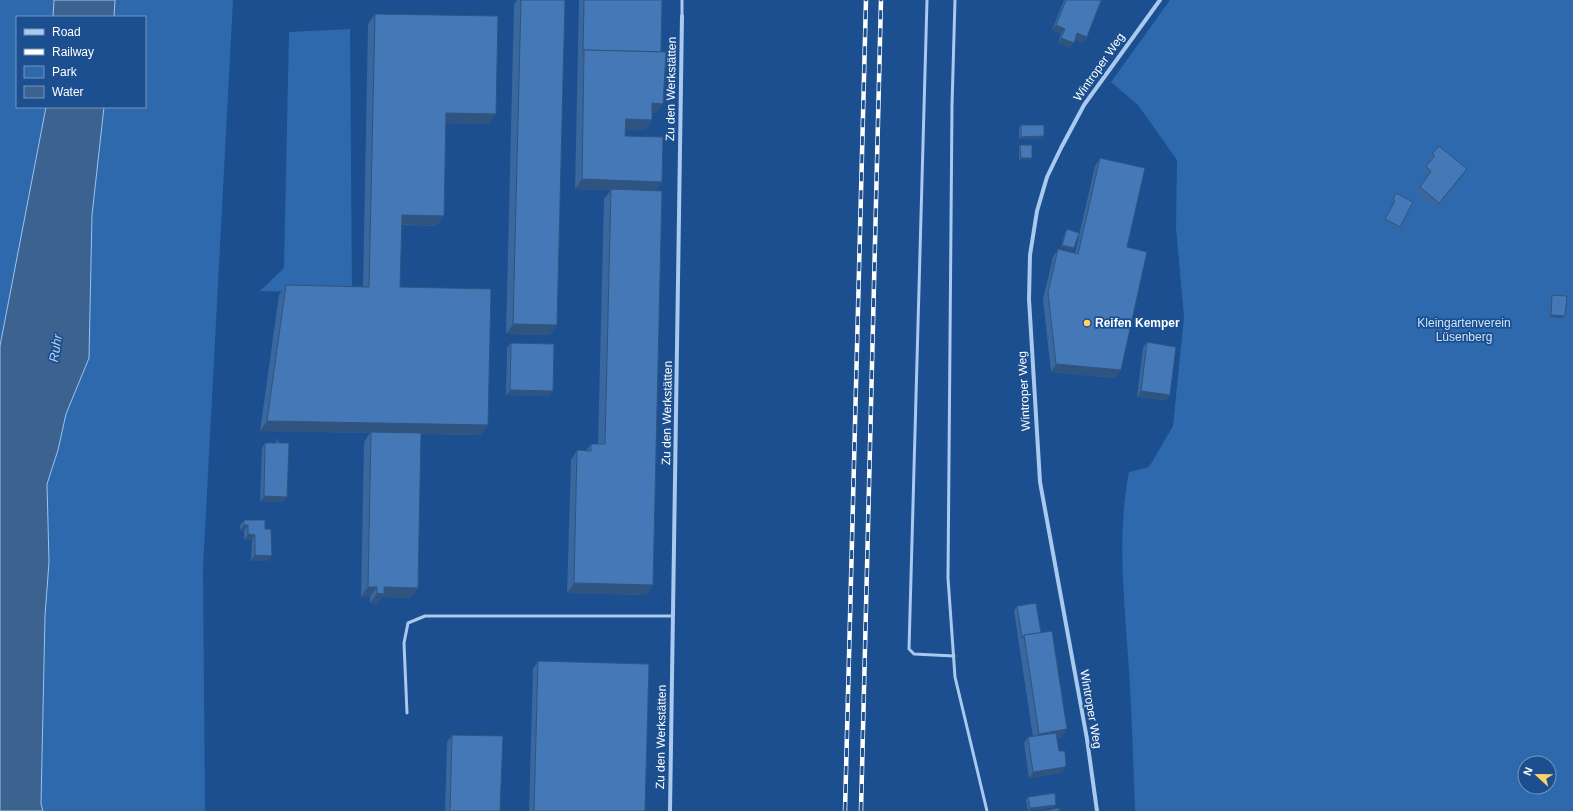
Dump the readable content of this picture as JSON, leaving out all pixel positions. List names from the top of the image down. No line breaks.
{"streets":{"street":["Wintroper Weg","Zu den Werkstätten"]},"water":["Ruhr"],"parks":["Kleingartenverein Lüsenberg"],"places":["Reifen Kemper"],"legend":["Road","Railway","Park","Water"],"north":"left"}
